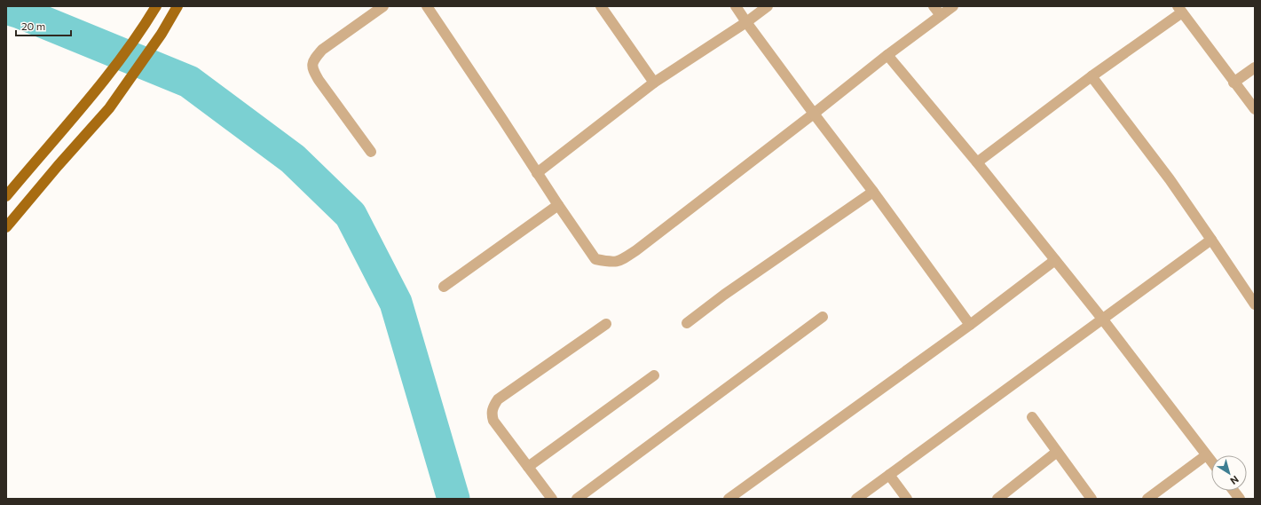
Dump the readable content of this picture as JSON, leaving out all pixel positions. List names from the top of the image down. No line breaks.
{"scale_bar":"20 m","north":"bottom right"}
